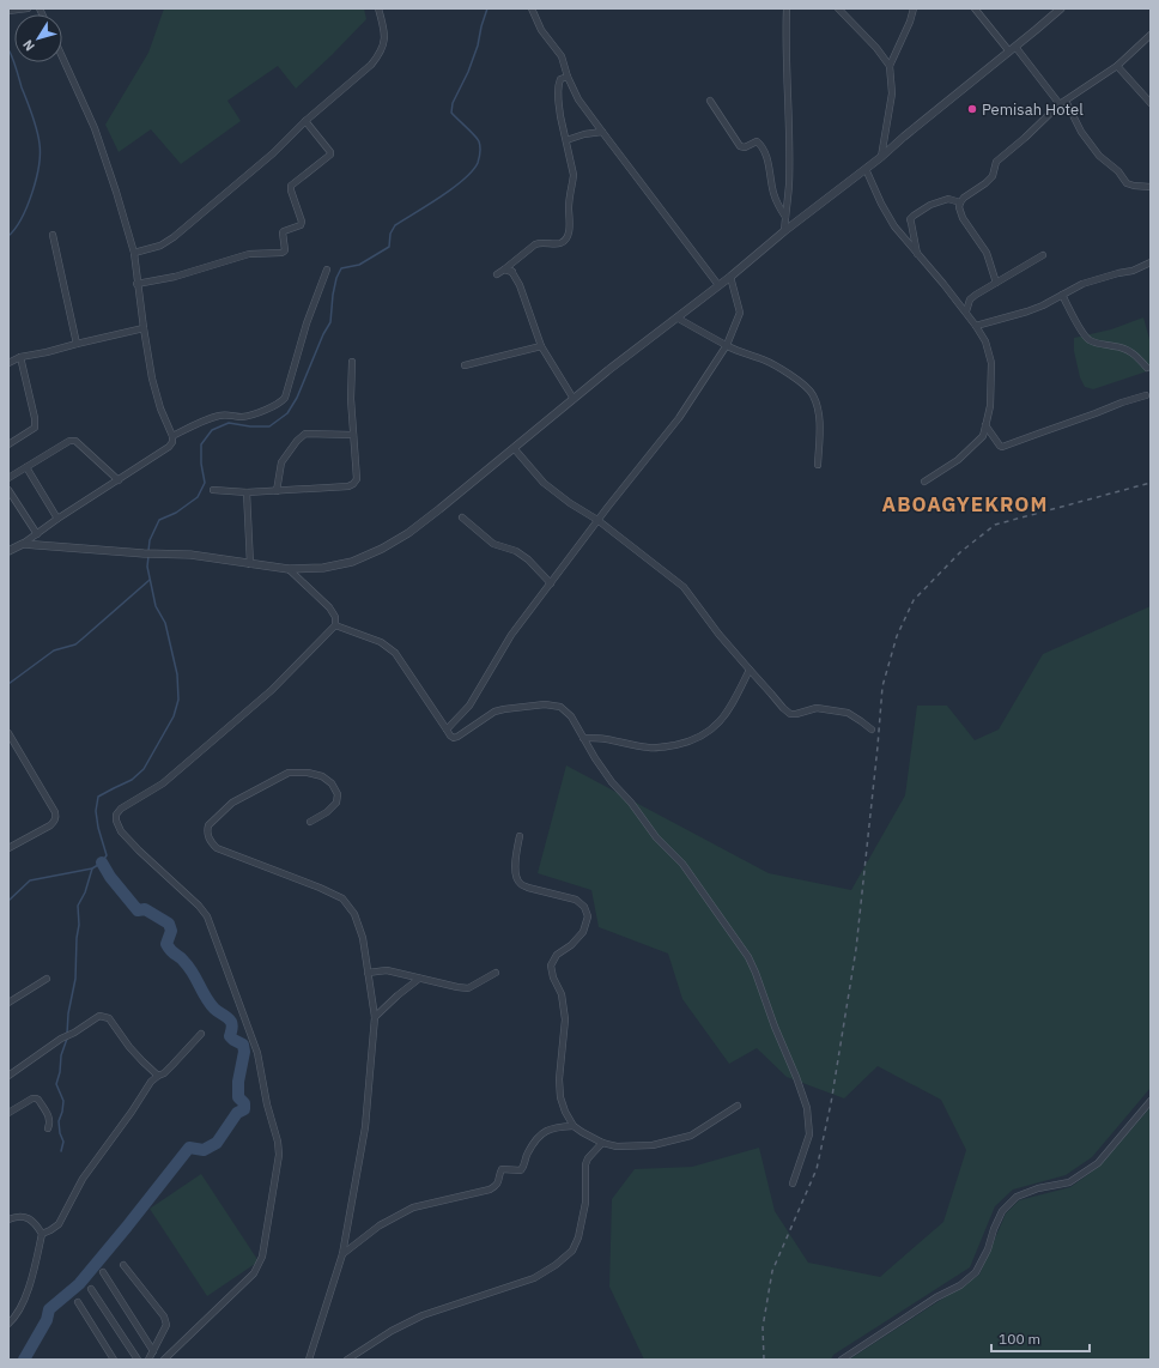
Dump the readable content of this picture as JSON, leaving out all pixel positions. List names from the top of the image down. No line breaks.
{"districts":["ABOAGYEKROM"],"places":["Pemisah Hotel"],"scale_bar":"100 m","north":"bottom left"}
